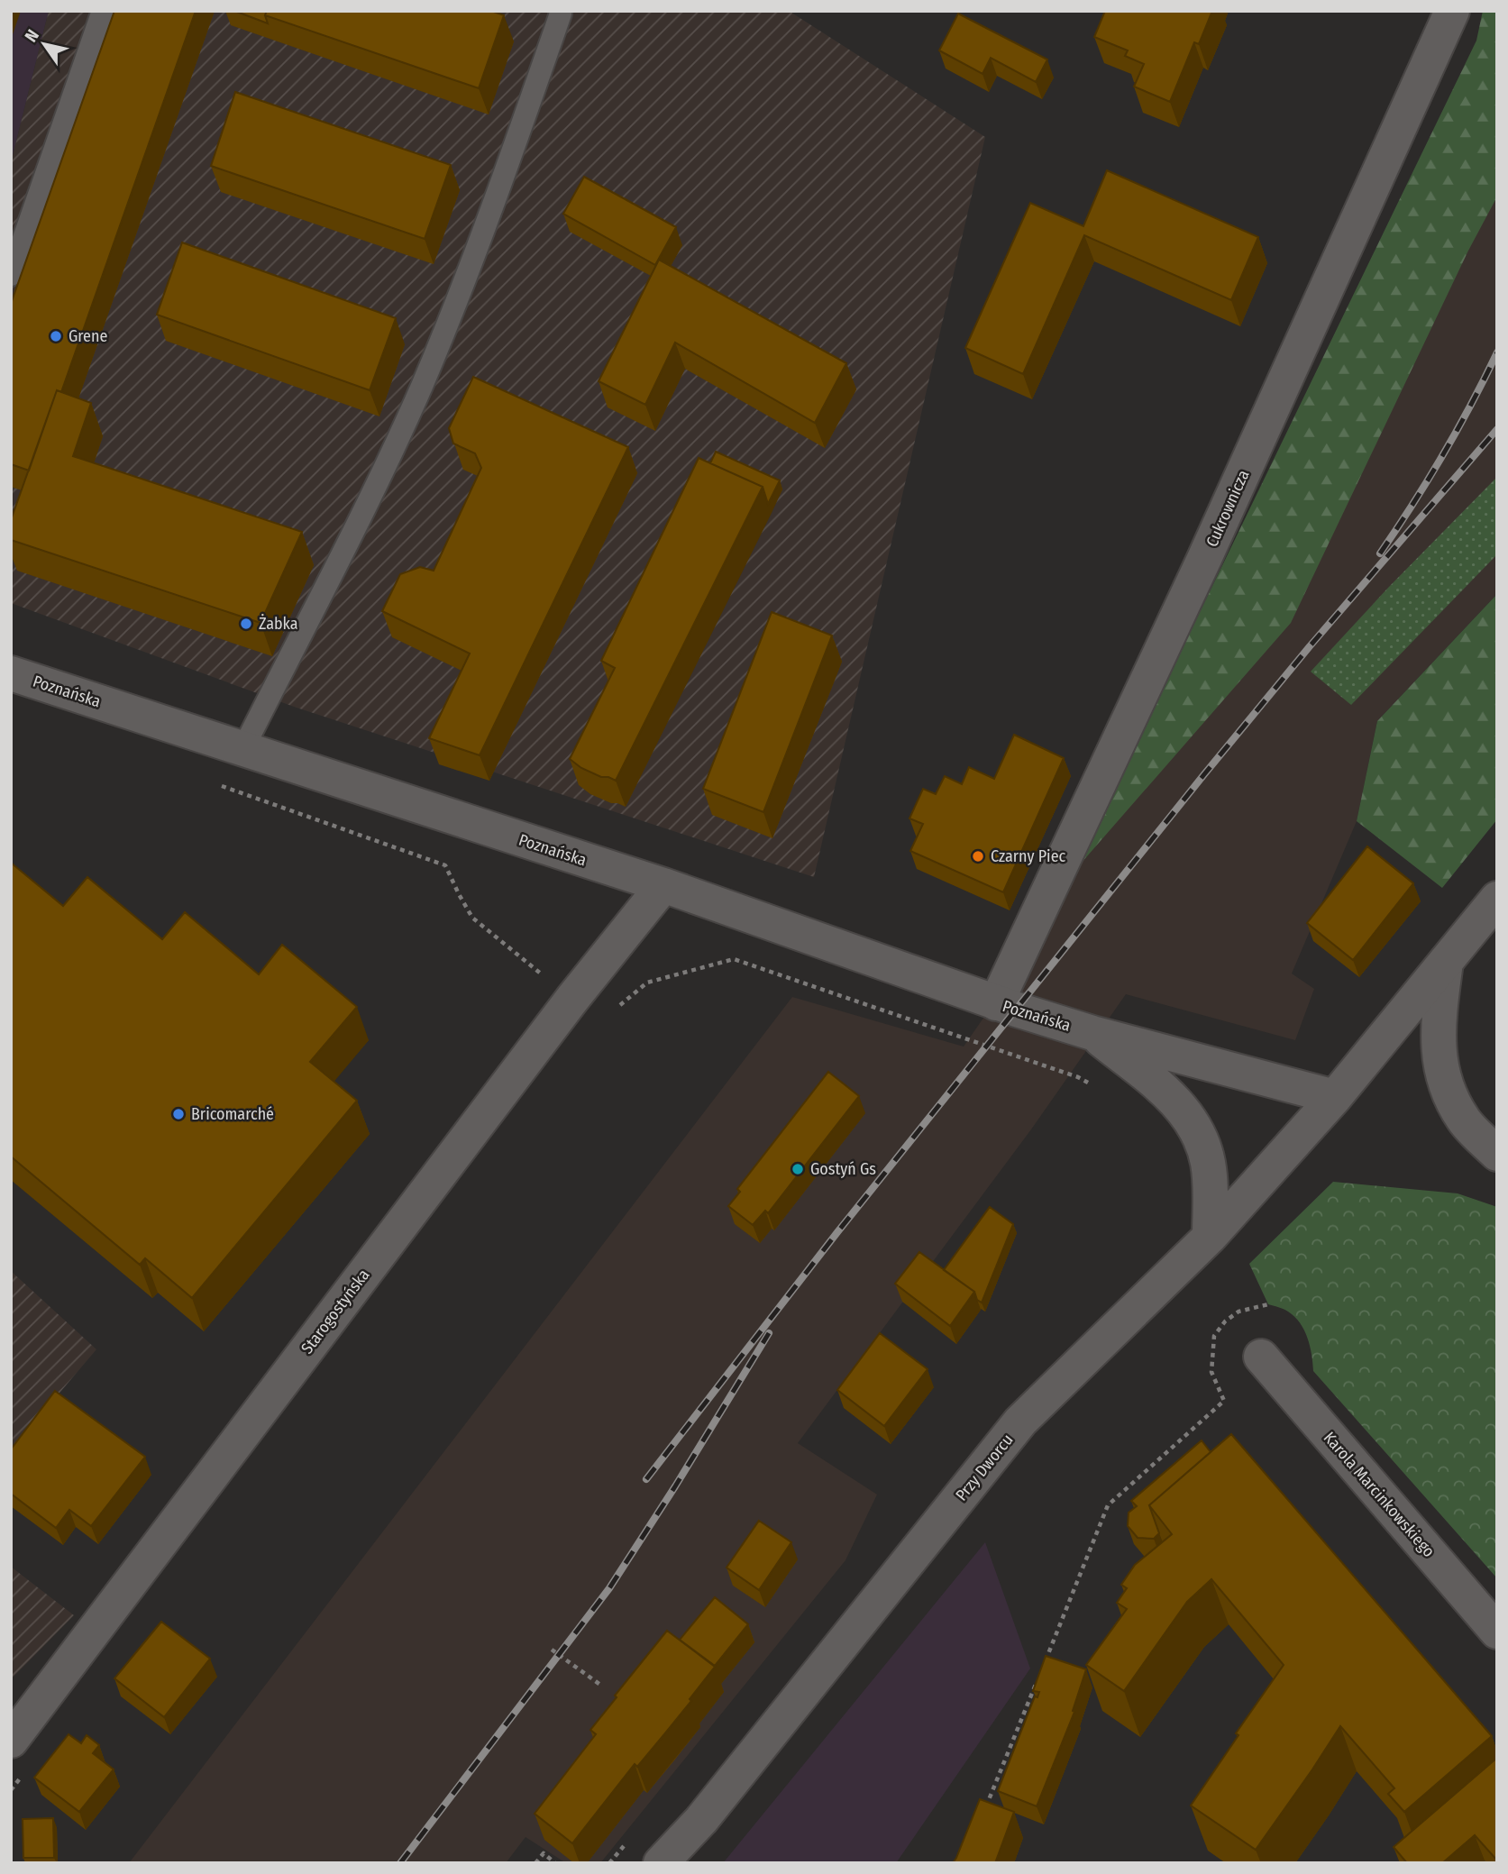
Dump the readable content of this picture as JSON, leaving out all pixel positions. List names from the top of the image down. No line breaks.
{"streets":{"street":["Cukrownicza","Poznańska","Starogostyńska","Przy Dworcu","Karola Marcinkowskiego"]},"crossings":[["Cukrownicza","Poznańska"],["Poznańska","Starogostyńska"],["Poznańska","Przy Dworcu"]],"places":["Grene","Żabka","Czarny Piec","Bricomarché","Gostyń Gs"],"north":"top left"}
